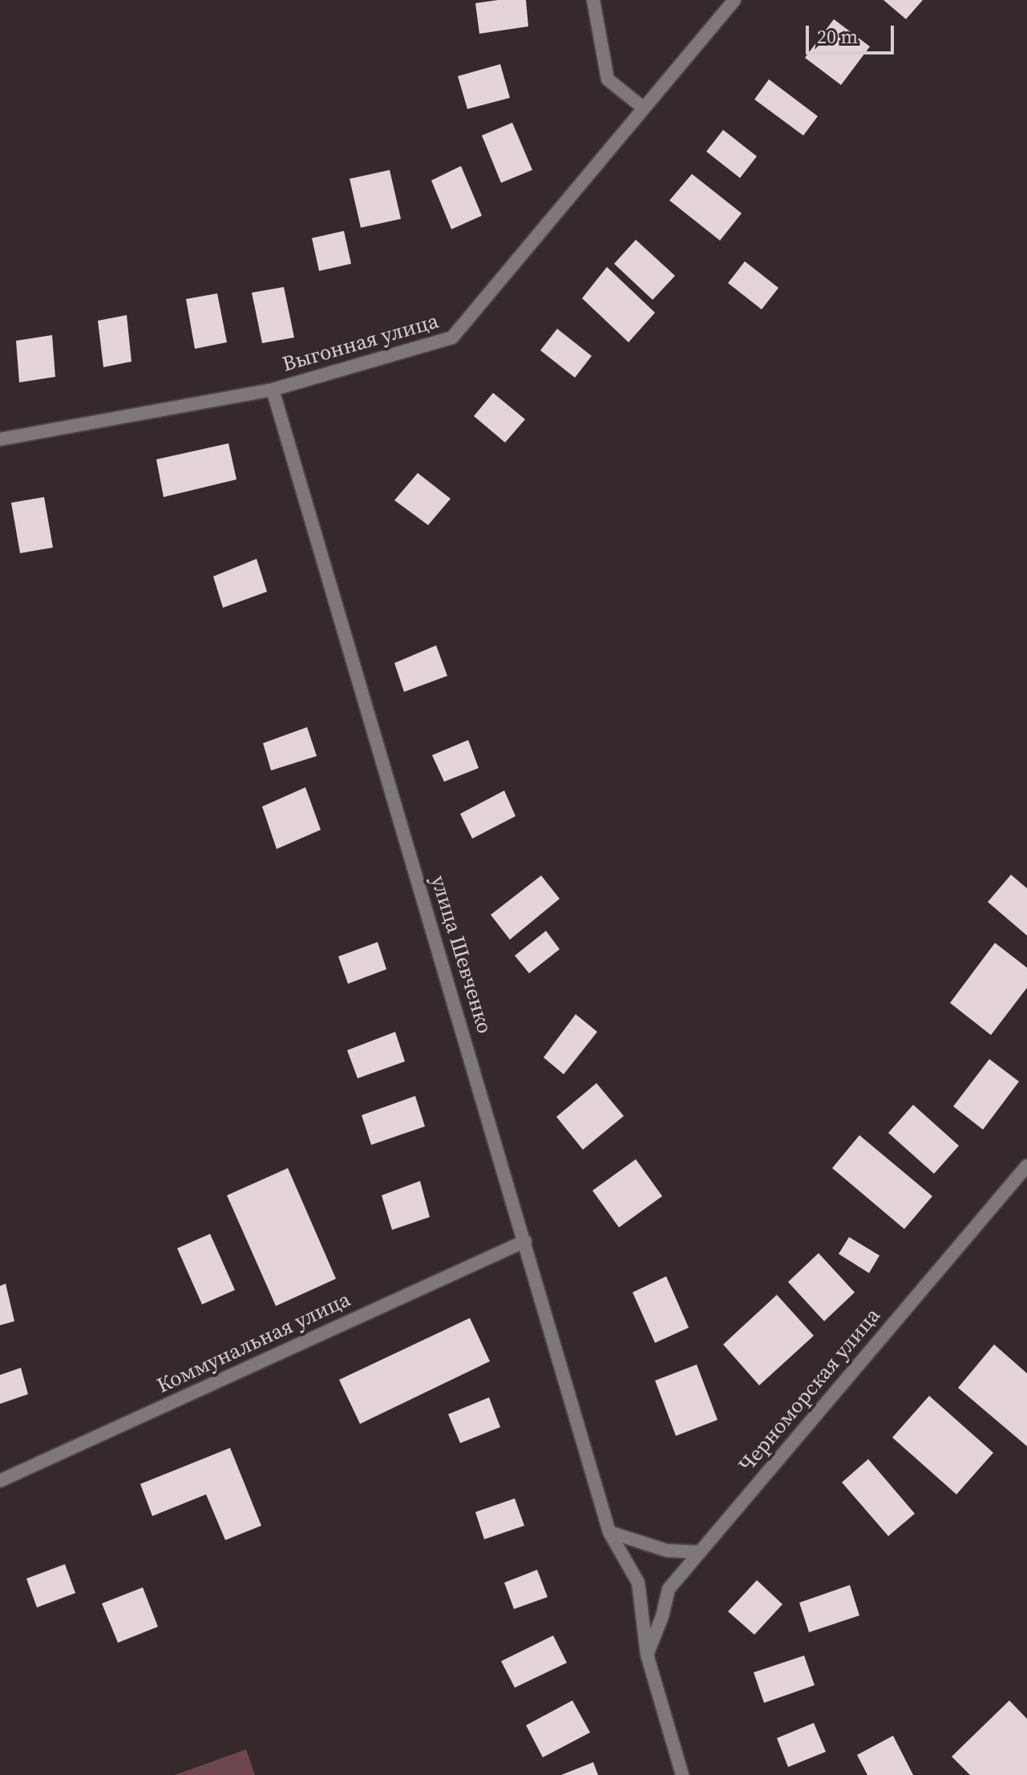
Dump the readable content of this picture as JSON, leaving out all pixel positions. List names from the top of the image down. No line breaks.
{"streets":{"street":["Выгонная улица","улица Шевченко","Коммунальная улица","Черноморская улица"]},"crossings":[["Выгонная улица","улица Шевченко"],["улица Шевченко","Коммунальная улица"],["улица Шевченко","Черноморская улица"]],"scale_bar":"20 m"}
